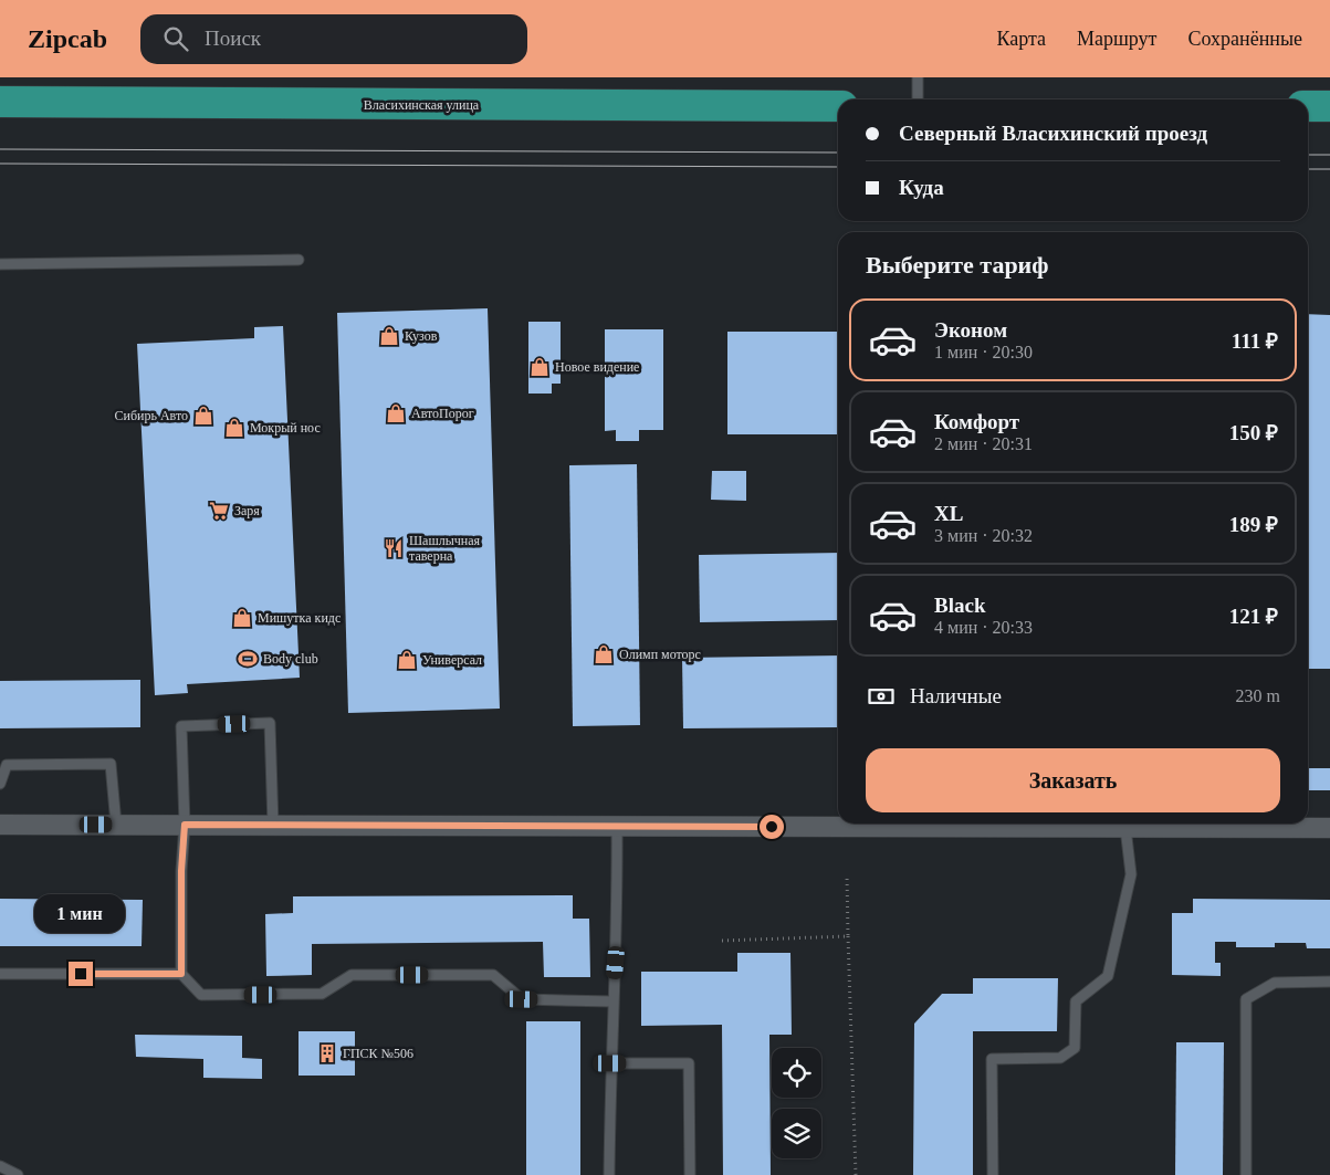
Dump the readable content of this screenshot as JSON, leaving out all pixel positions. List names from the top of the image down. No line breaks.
{"streets":{"highway":["Власихинская улица"]},"places":{"shop":["Кузов","Новое видение","АвтоПорог","Сибирь Авто","Мокрый нос","Мишутка кидс","Олимп моторс","Универсал"],"supermarket":["Заря"],"restaurant":["Шашлычная таверна"],"sports":["Body club"],"building":["ГПСК №506"]},"page":{"header":"Zipcab","search":"Поиск","nav":["Карта","Маршрут","Сохранённые"],"banner":["Северный Власихинский проезд","Куда"],"heading":"Выберите тариф","list":[{"name":"Эконом","note":"1 мин · 20:30","value":"111 ₽"},{"name":"Комфорт","note":"2 мин · 20:31","value":"150 ₽"},{"name":"XL","note":"3 мин · 20:32","value":"189 ₽"},{"name":"Black","note":"4 мин · 20:33","value":"121 ₽"}],"pay":["Наличные","230 m"],"buttons":"Заказать","bubble":"1 мин"}}
